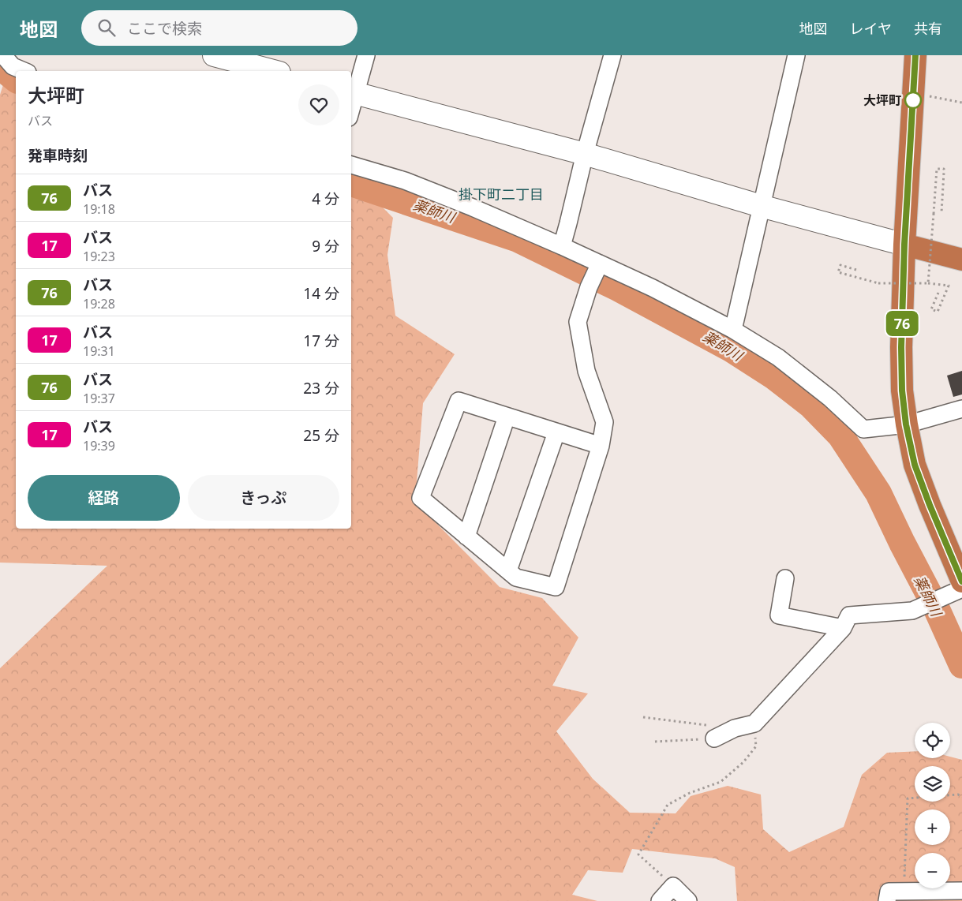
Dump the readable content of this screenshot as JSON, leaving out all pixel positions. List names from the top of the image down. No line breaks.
{"districts":["掛下町二丁目"],"water":["薬師川"],"places":["大坪町"],"lines":["bus line 76"],"page":{"header":"地図","search":"ここで検索","nav":["地図","レイヤ","共有"],"on_map":"76","heading":[["大坪町","バス"],"発車時刻"],"list":[{"mark":"76","name":"バス","note":"19:18","value":"4 分"},{"mark":"17","name":"バス","note":"19:23","value":"9 分"},{"mark":"76","name":"バス","note":"19:28","value":"14 分"},{"mark":"17","name":"バス","note":"19:31","value":"17 分"},{"mark":"76","name":"バス","note":"19:37","value":"23 分"},{"mark":"17","name":"バス","note":"19:39","value":"25 分"}],"buttons":["経路","きっぷ"],"map_buttons":["+","−"]}}
